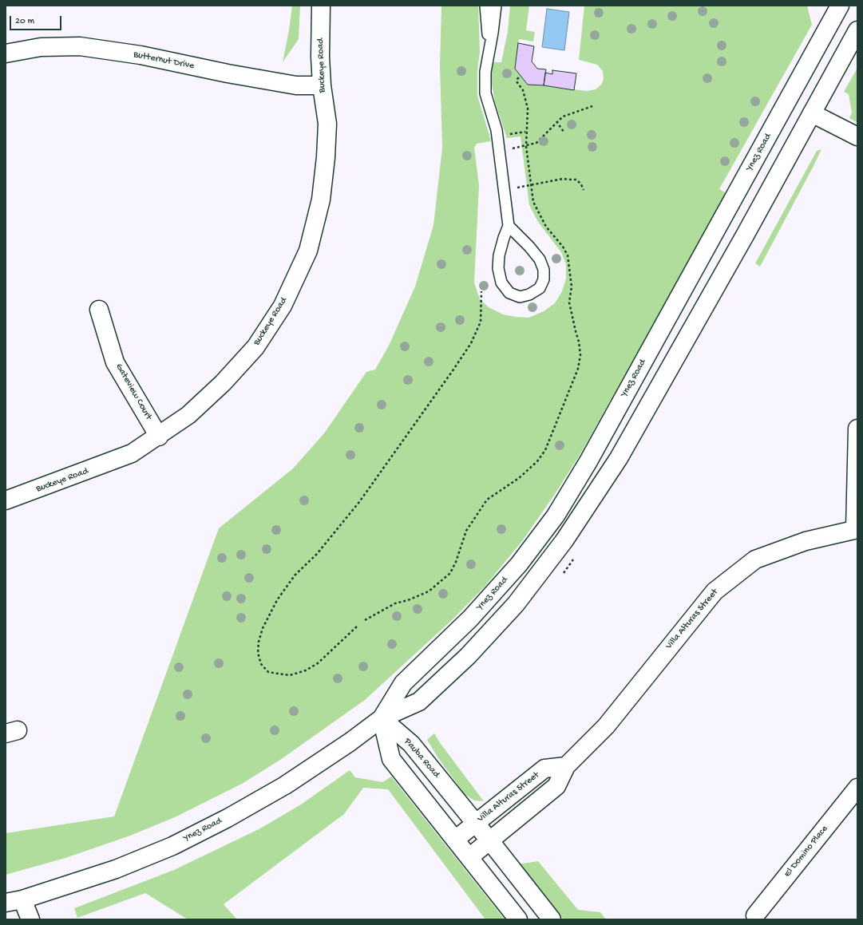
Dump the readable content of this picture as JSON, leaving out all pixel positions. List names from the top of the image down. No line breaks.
{"streets":{"main road":["Butternut Drive","Buckeye Road","Ynez Road","Gateview Court","Villa Alturas Street","Pauba Road","El Domino Place"]},"crossings":[["Butternut Drive","Buckeye Road"],["Buckeye Road","Gateview Court"],["Ynez Road","Pauba Road"],["Villa Alturas Street","Pauba Road"]],"scale_bar":"20 m"}
